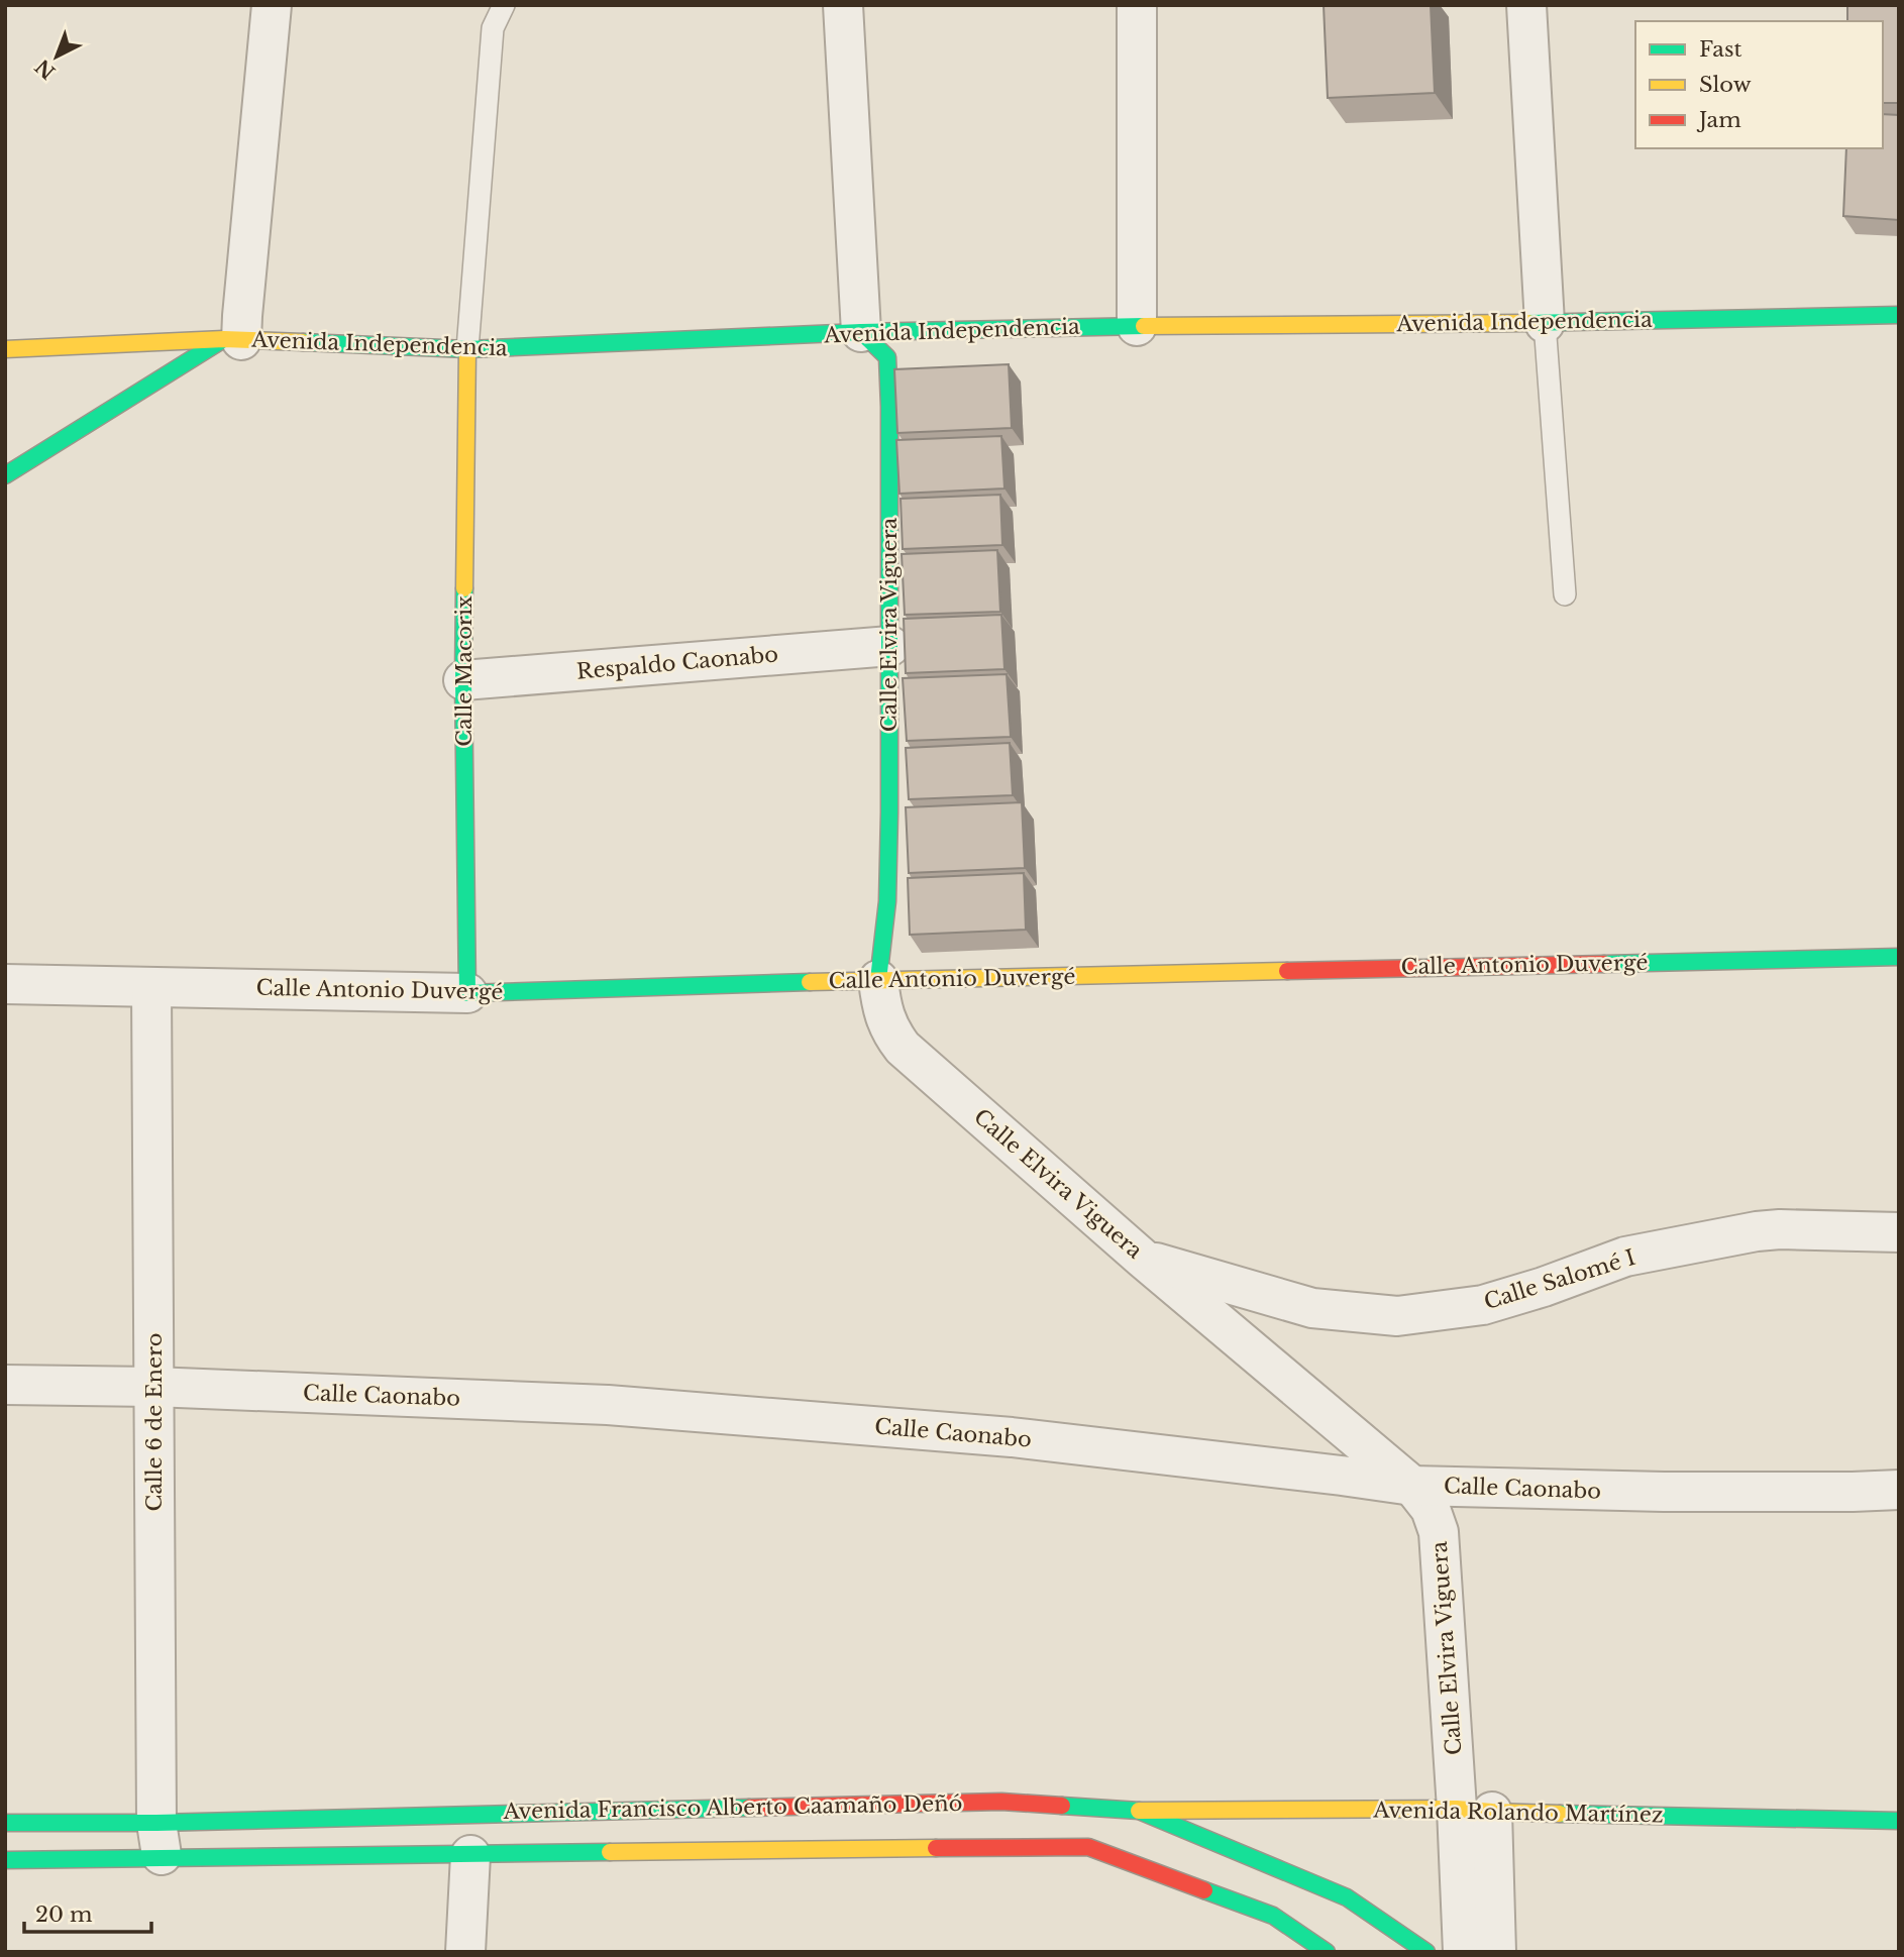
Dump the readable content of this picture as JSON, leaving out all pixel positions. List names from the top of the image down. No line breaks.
{"streets":{"main road":["Avenida Independencia","Calle Elvira Viguera","Calle Macorix","Calle Antonio Duvergé","Avenida Francisco Alberto Caamaño Deñó","Avenida Rolando Martínez"],"street":["Respaldo Caonabo","Calle Salomé I","Calle Caonabo","Calle 6 de Enero"]},"crossings":[["Avenida Independencia","Calle Elvira Viguera"],["Avenida Independencia","Calle Macorix"],["Calle Elvira Viguera","Respaldo Caonabo"],["Calle Elvira Viguera","Calle Antonio Duvergé"],["Calle Elvira Viguera","Calle Salomé I"],["Calle Elvira Viguera","Calle Caonabo"],["Calle Elvira Viguera","Avenida Rolando Martínez"],["Respaldo Caonabo","Calle Macorix"],["Calle Macorix","Calle Antonio Duvergé"],["Calle Antonio Duvergé","Calle 6 de Enero"],["Calle Caonabo","Calle 6 de Enero"],["Calle 6 de Enero","Avenida Francisco Alberto Caamaño Deñó"],["Avenida Francisco Alberto Caamaño Deñó","Avenida Rolando Martínez"]],"legend":["Fast","Slow","Jam"],"scale_bar":"20 m","north":"bottom left"}
